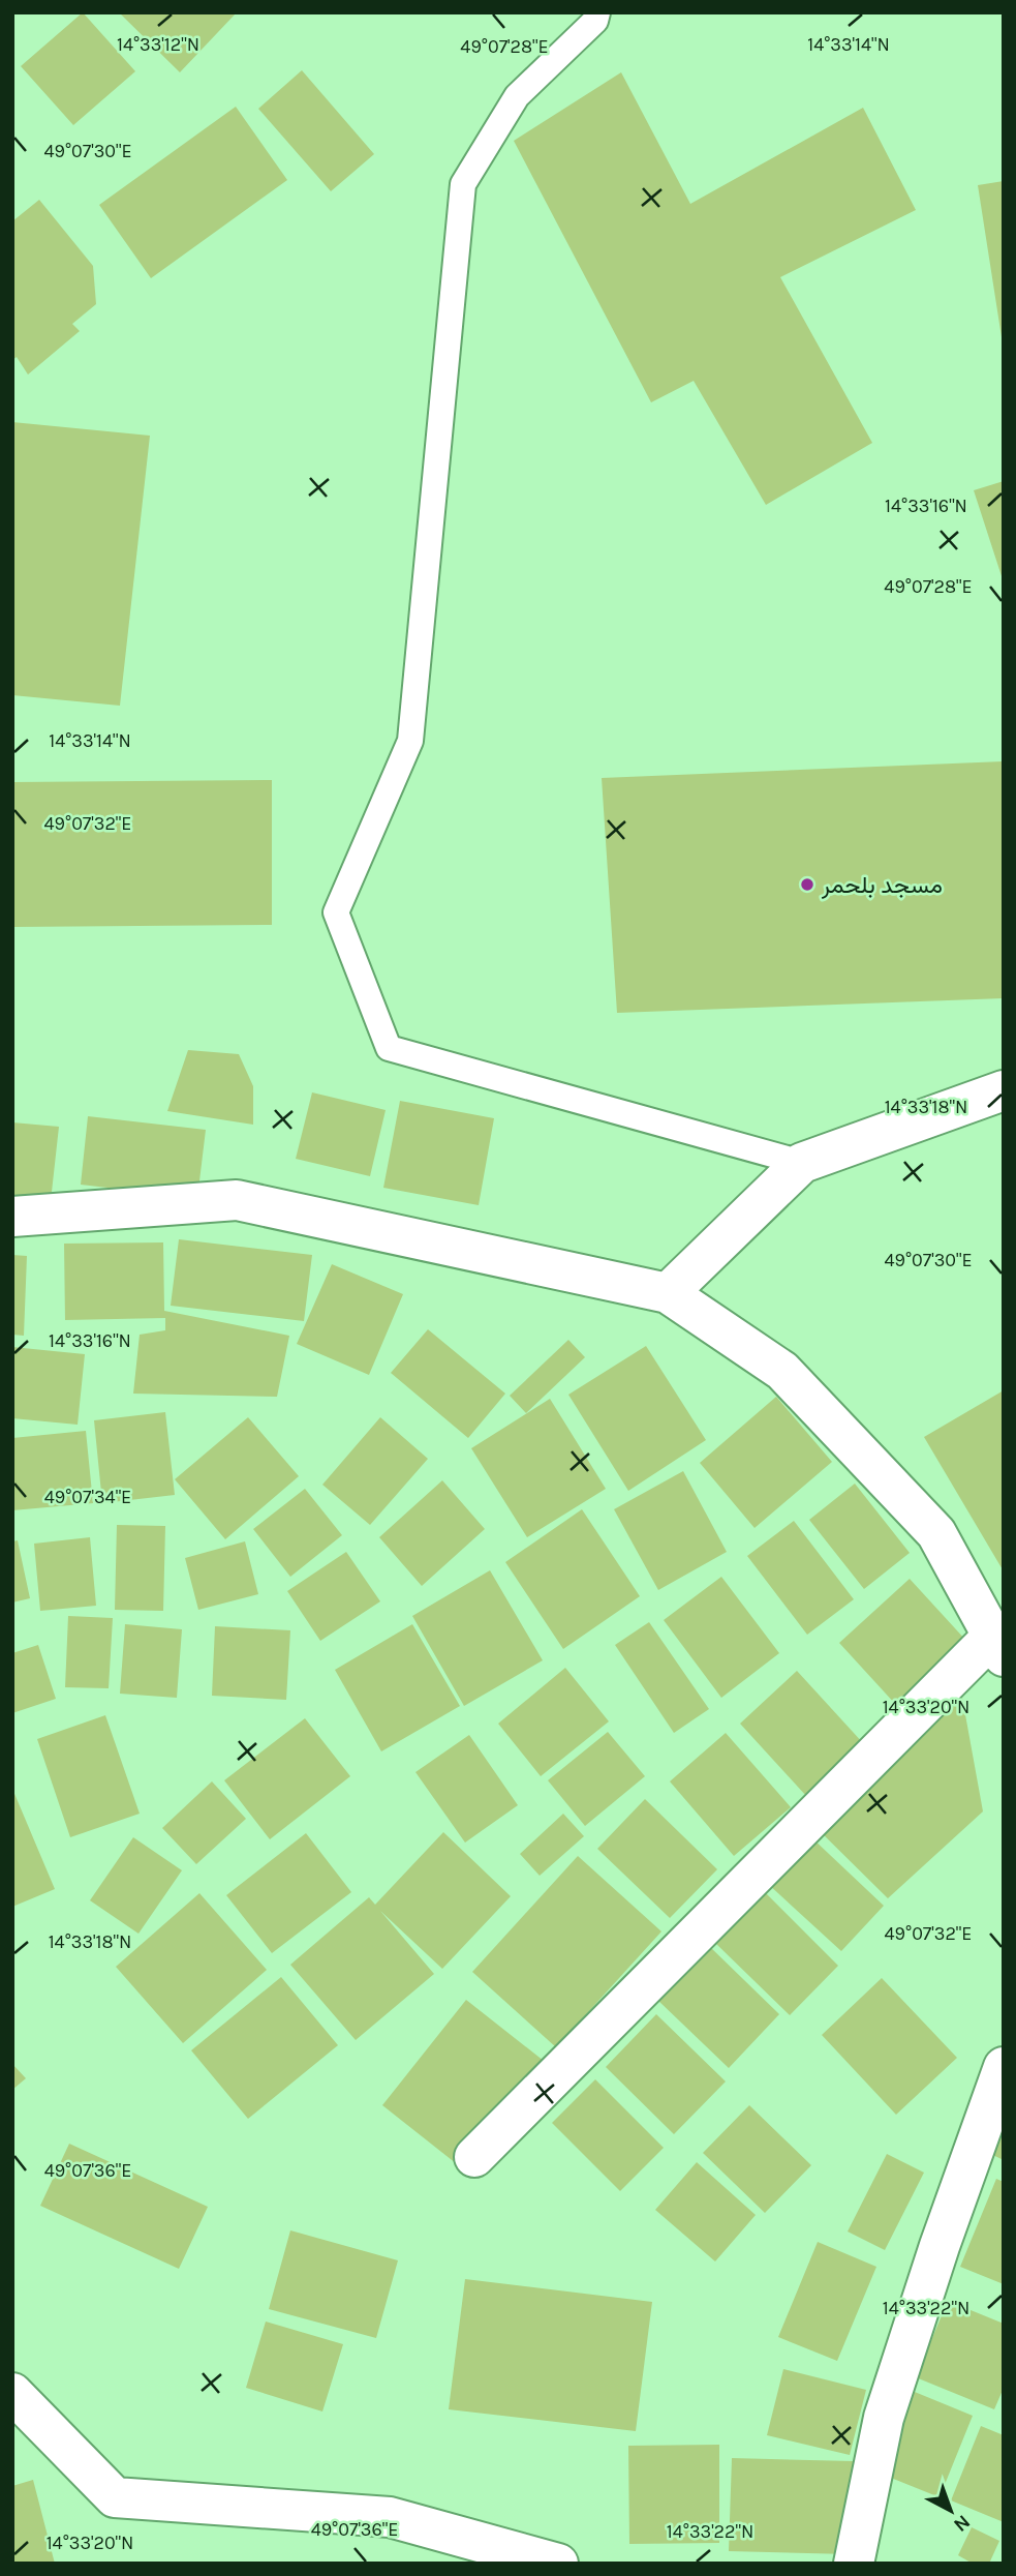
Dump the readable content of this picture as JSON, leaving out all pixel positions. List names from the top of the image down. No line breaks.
{"places":["مسجد بلحمر"],"north":"bottom right","coordinates":["14°33'12\"N","14°33'14\"N","49°07'28\"E","49°07'30\"E","14°33'16\"N","49°07'32\"E","14°33'18\"N","49°07'34\"E","14°33'20\"N","49°07'36\"E","14°33'22\"N"]}
